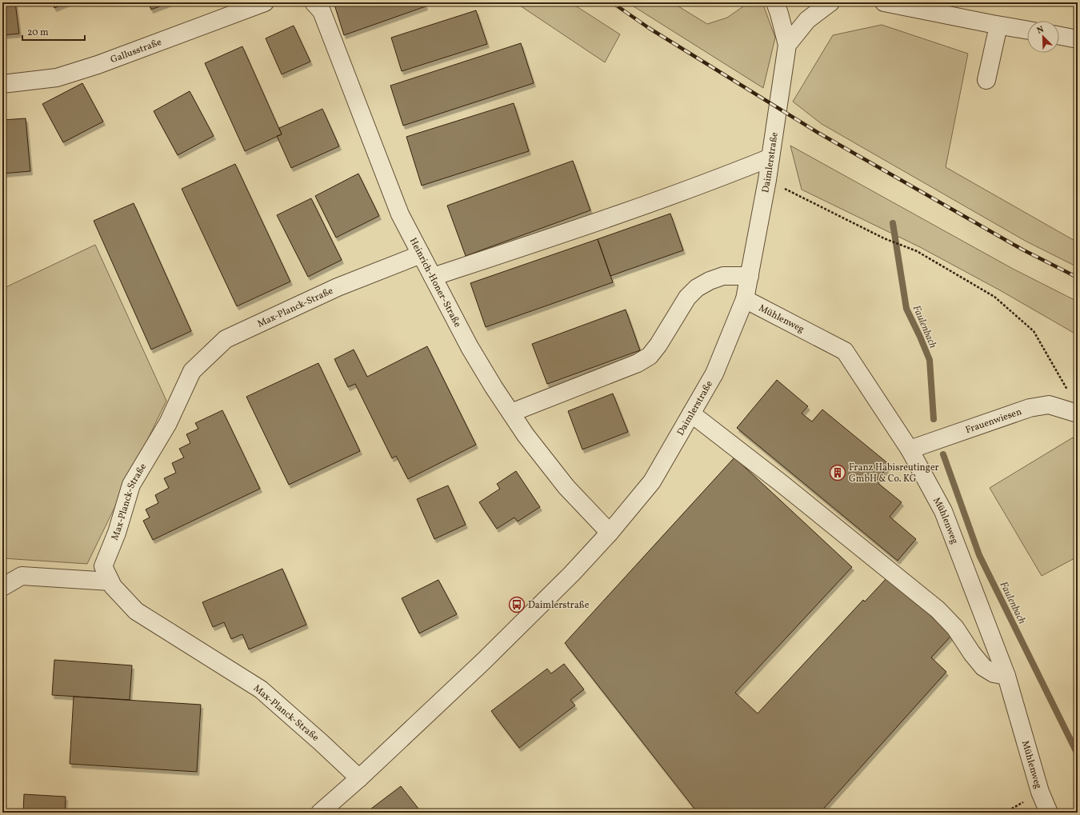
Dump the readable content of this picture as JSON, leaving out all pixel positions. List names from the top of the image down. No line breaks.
{"streets":{"street":["Gallusstraße","Daimlerstraße","Heinrich-Honer-Straße","Max-Planck-Straße","Mühlenweg","Frauenwiesen"]},"crossings":[["Daimlerstraße","Heinrich-Honer-Straße"],["Daimlerstraße","Max-Planck-Straße"],["Daimlerstraße","Mühlenweg"],["Heinrich-Honer-Straße","Max-Planck-Straße"],["Mühlenweg","Frauenwiesen"]],"water":["Faulenbach"],"places":{"building":["Franz Habisreutinger GmbH & Co. KG"],"bus stop":["Daimlerstraße"]},"scale_bar":"20 m","north":"top left"}
